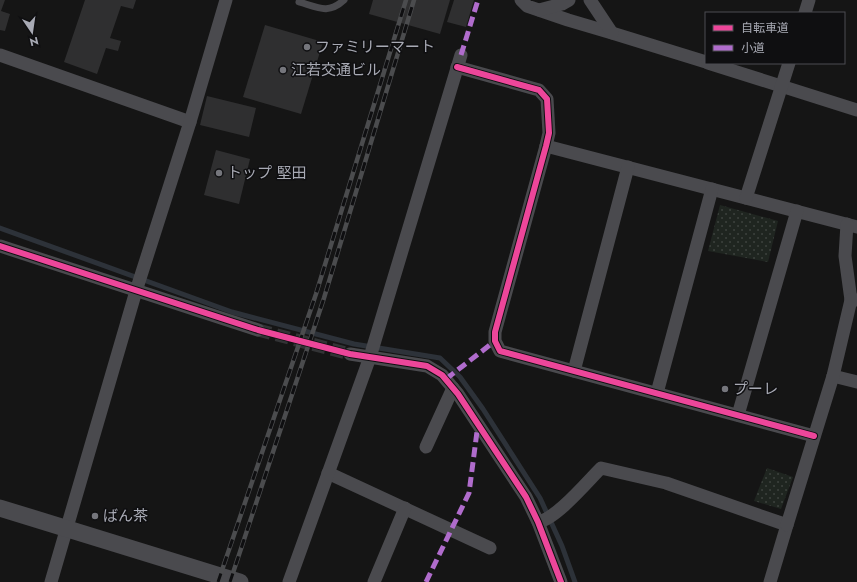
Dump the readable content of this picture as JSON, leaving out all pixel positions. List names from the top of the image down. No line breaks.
{"places":["ファミリーマート","江若交通ビル","トップ 堅田","プーレ","ばん茶"],"legend":["自転車道","小道"],"north":"bottom"}
